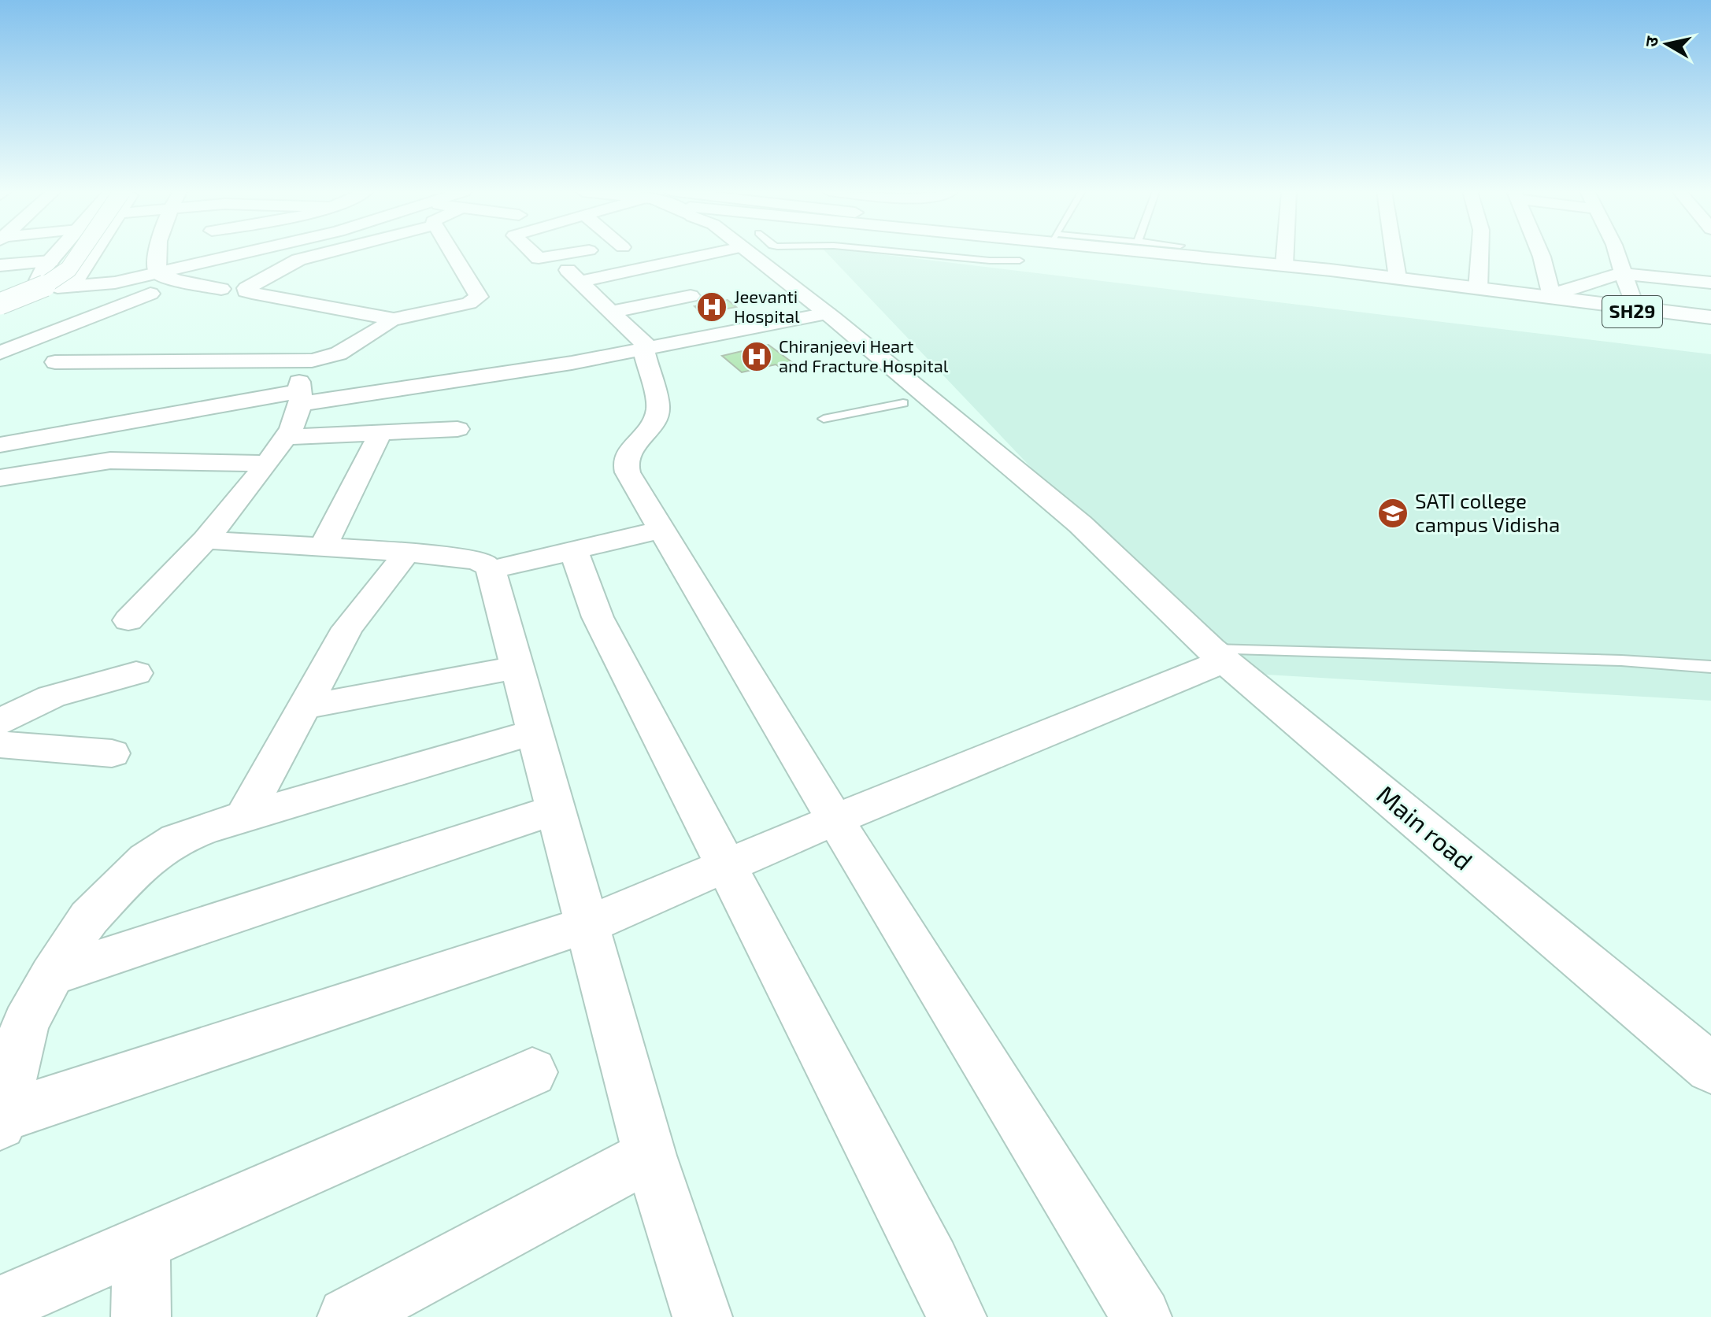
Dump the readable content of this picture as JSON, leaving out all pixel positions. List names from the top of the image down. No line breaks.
{"streets":{"main road":["SH29","Main road"]},"places":{"hospital":["Jeevanti Hospital","Chiranjeevi Heart and Fracture Hospital"],"school or university":["SATI college campus Vidisha"]},"north":"left"}
